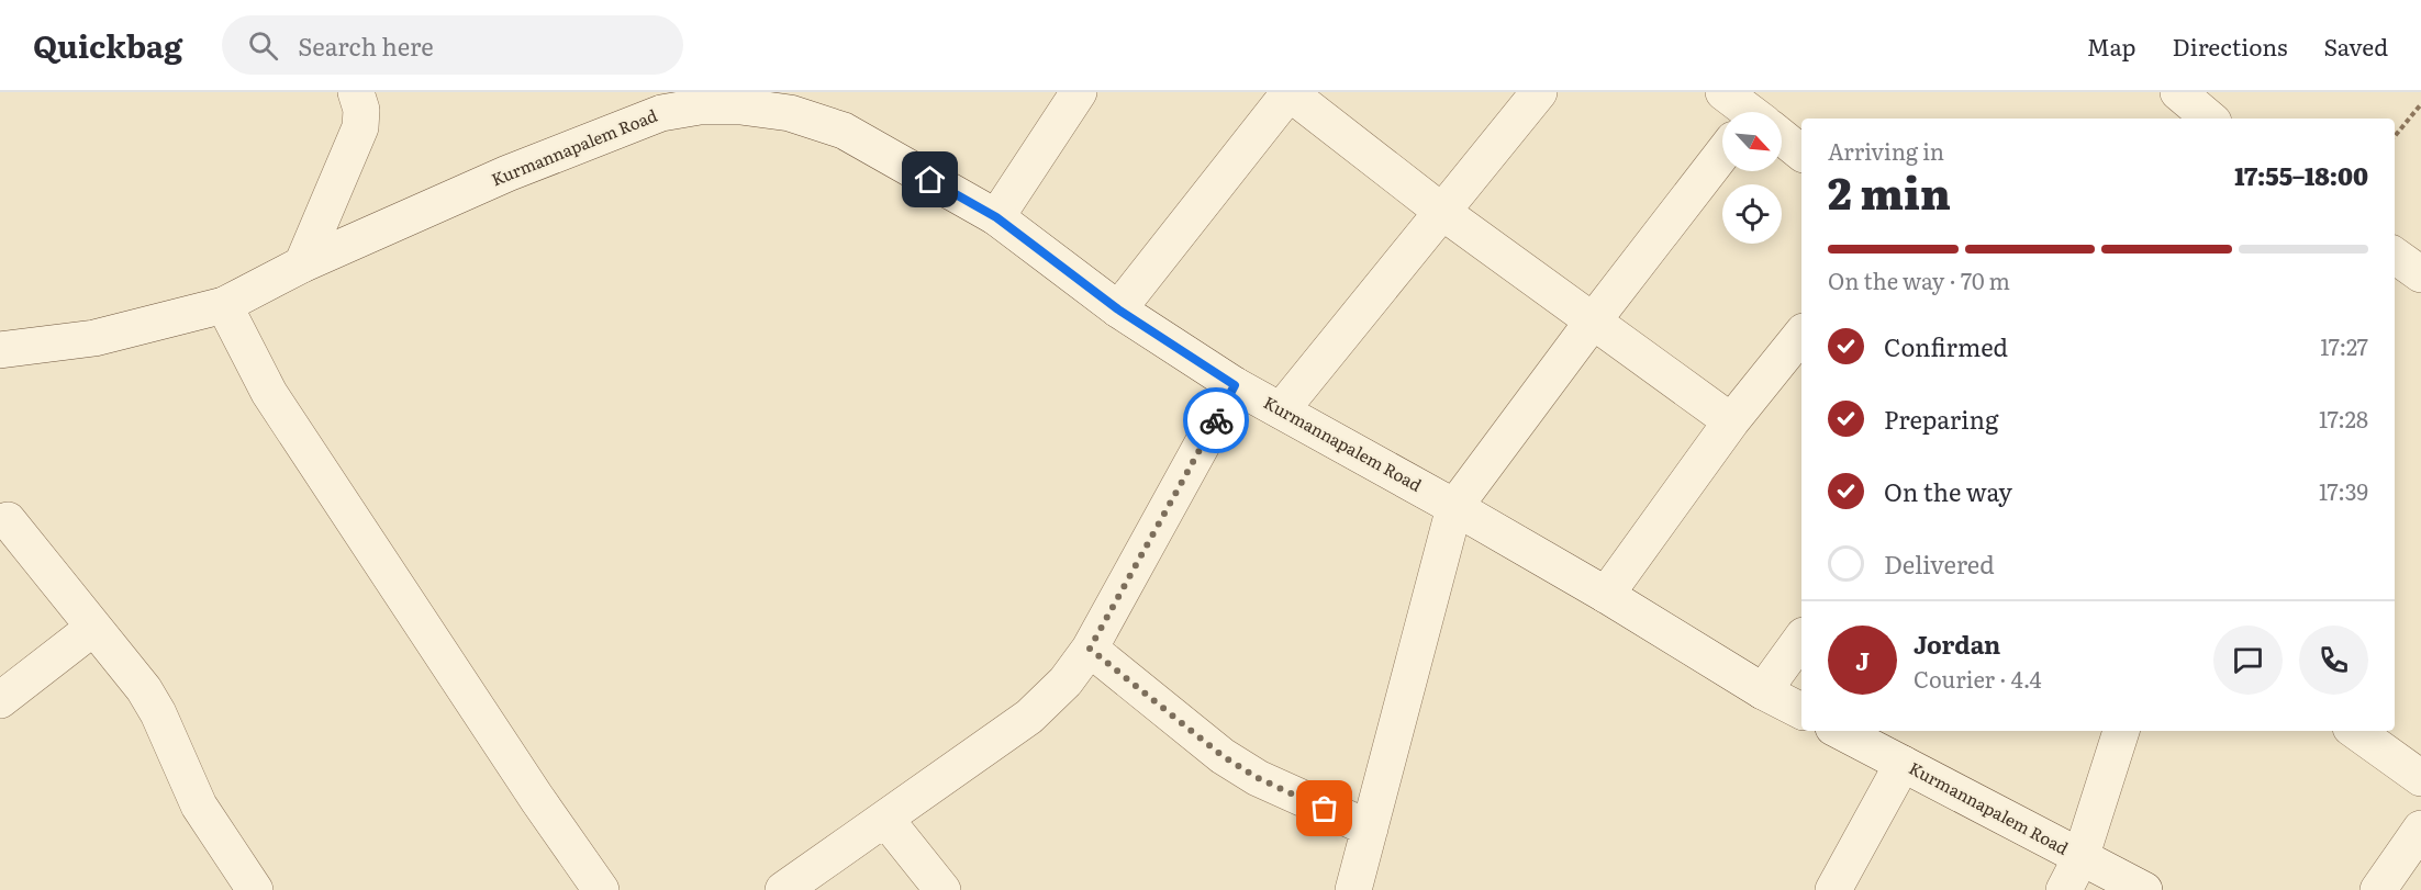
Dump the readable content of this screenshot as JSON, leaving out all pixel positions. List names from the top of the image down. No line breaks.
{"streets":{"street":["Kurmannapalem Road"]},"north":"bottom right","page":{"header":"Quickbag","search":"Search here","nav":["Map","Directions","Saved"],"heading":["2 min","Arriving in","17:55–18:00"],"panel":["Jordan","Courier · 4.4"],"bar":"On the way · 70 m","list":[["Confirmed","17:27"],["Preparing","17:28"],["On the way","17:39"],"Delivered"],"round":"J"}}
